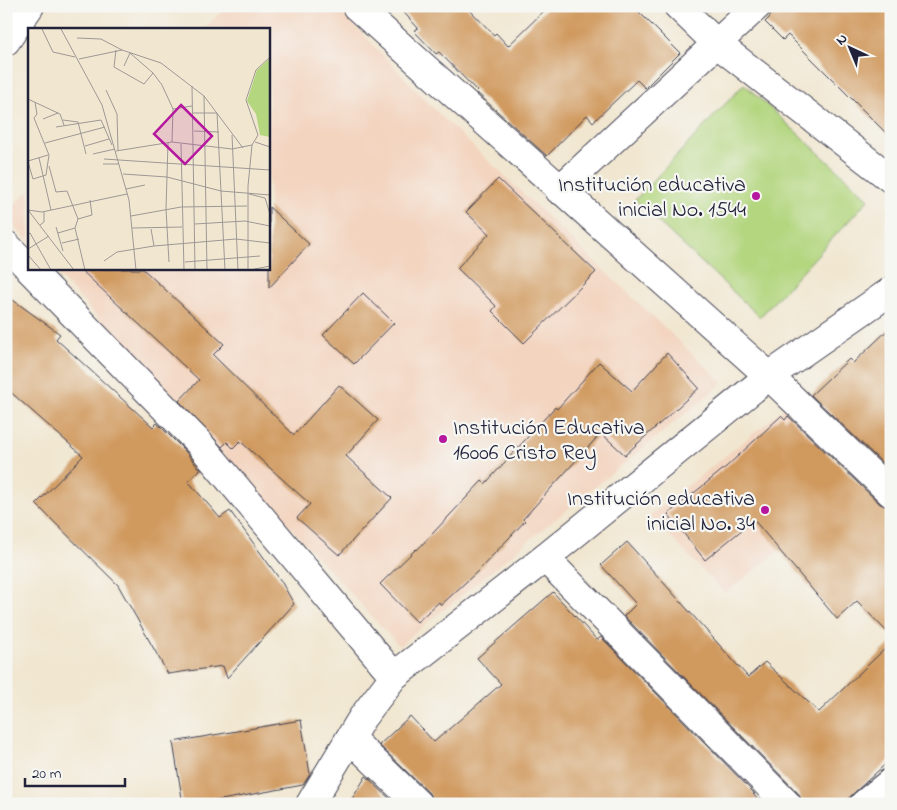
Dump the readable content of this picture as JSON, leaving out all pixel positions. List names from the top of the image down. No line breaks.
{"places":["Institución educativa inicial No. 1544","Institución Educativa 16006 Cristo Rey","Institución educativa inicial No. 34"],"scale_bar":"20 m","north":"top left"}
